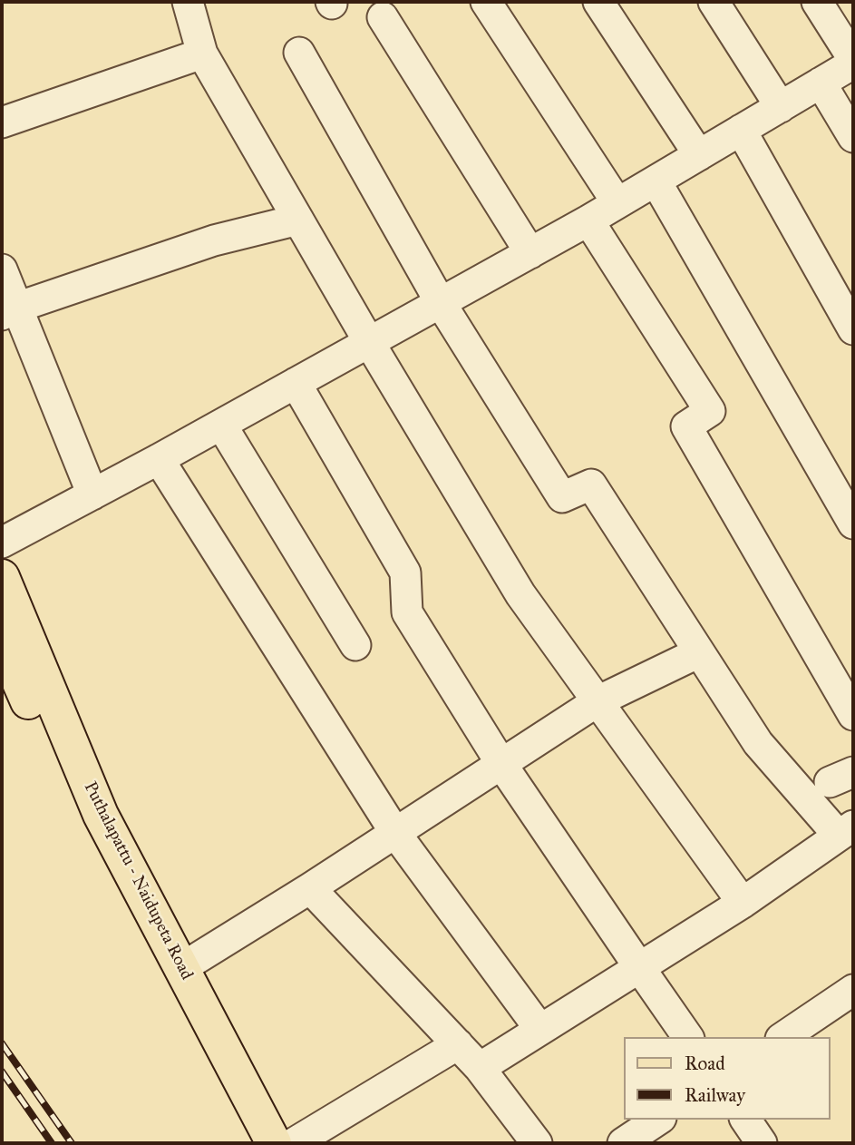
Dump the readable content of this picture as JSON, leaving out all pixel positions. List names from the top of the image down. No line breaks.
{"streets":{"main road":["Puthalapattu - Naidupeta Road"]},"legend":["Road","Railway"]}
